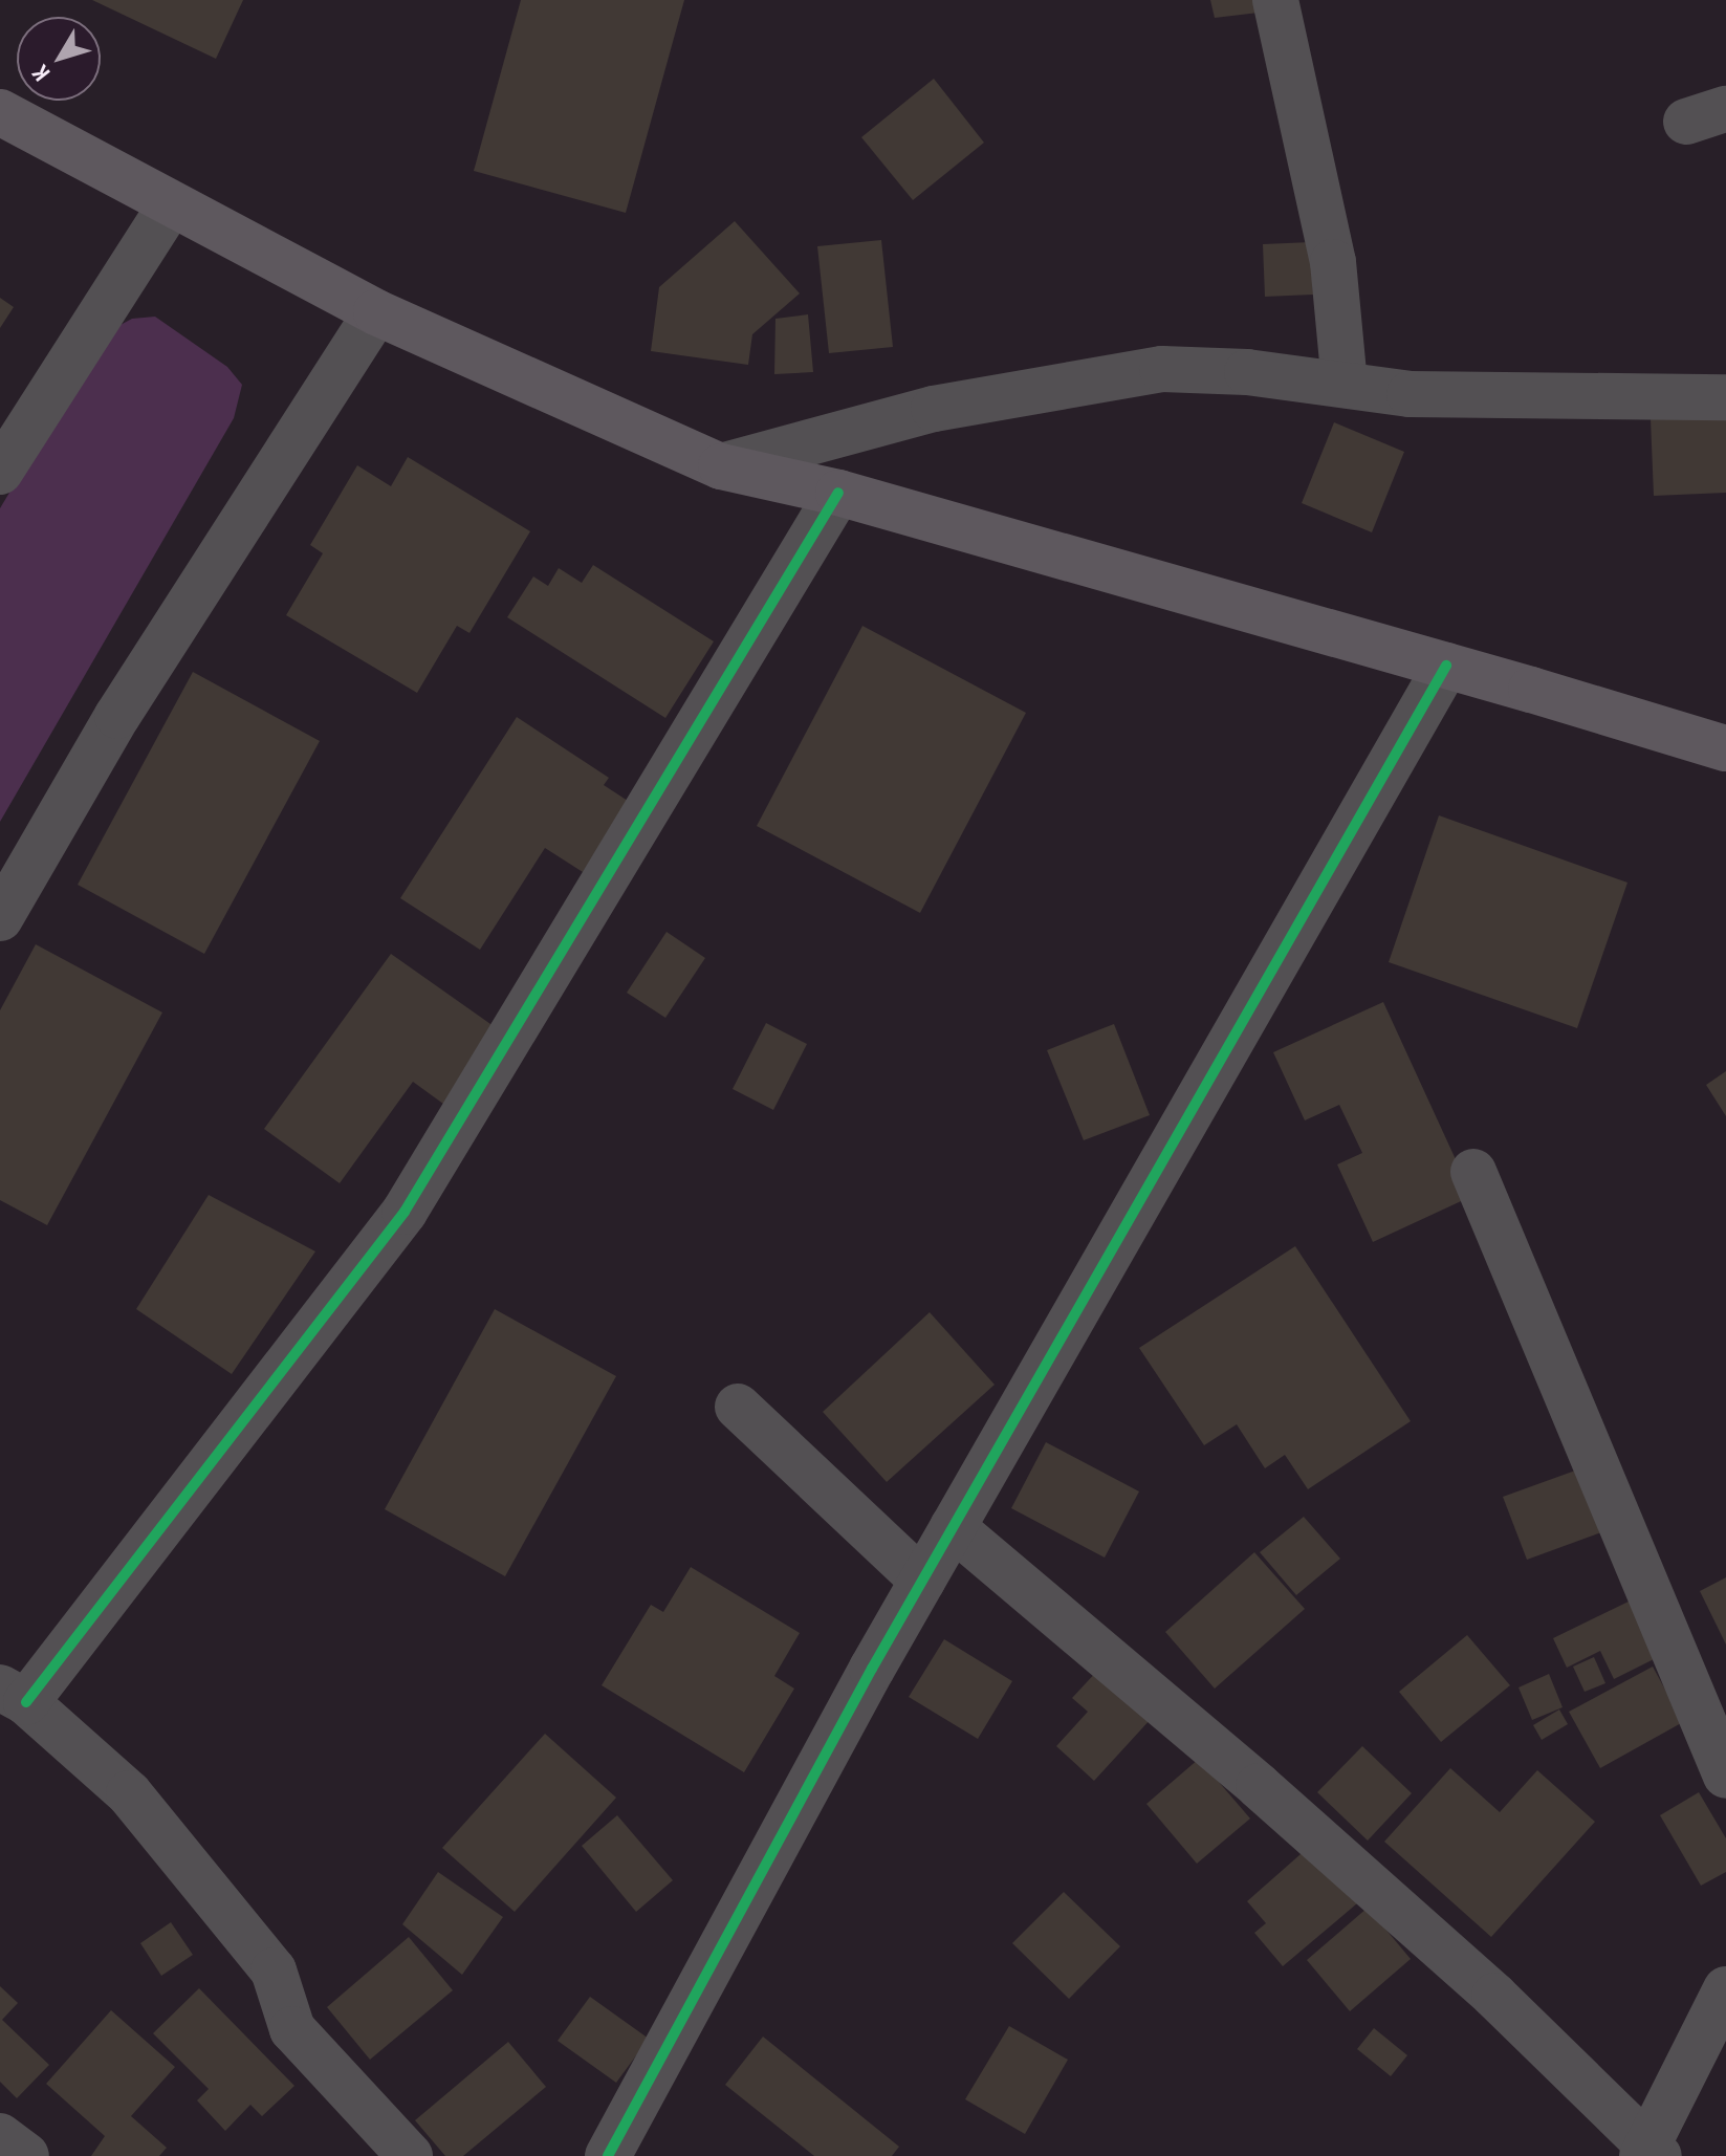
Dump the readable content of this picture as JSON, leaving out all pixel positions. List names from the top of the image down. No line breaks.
{"north":"bottom left"}
